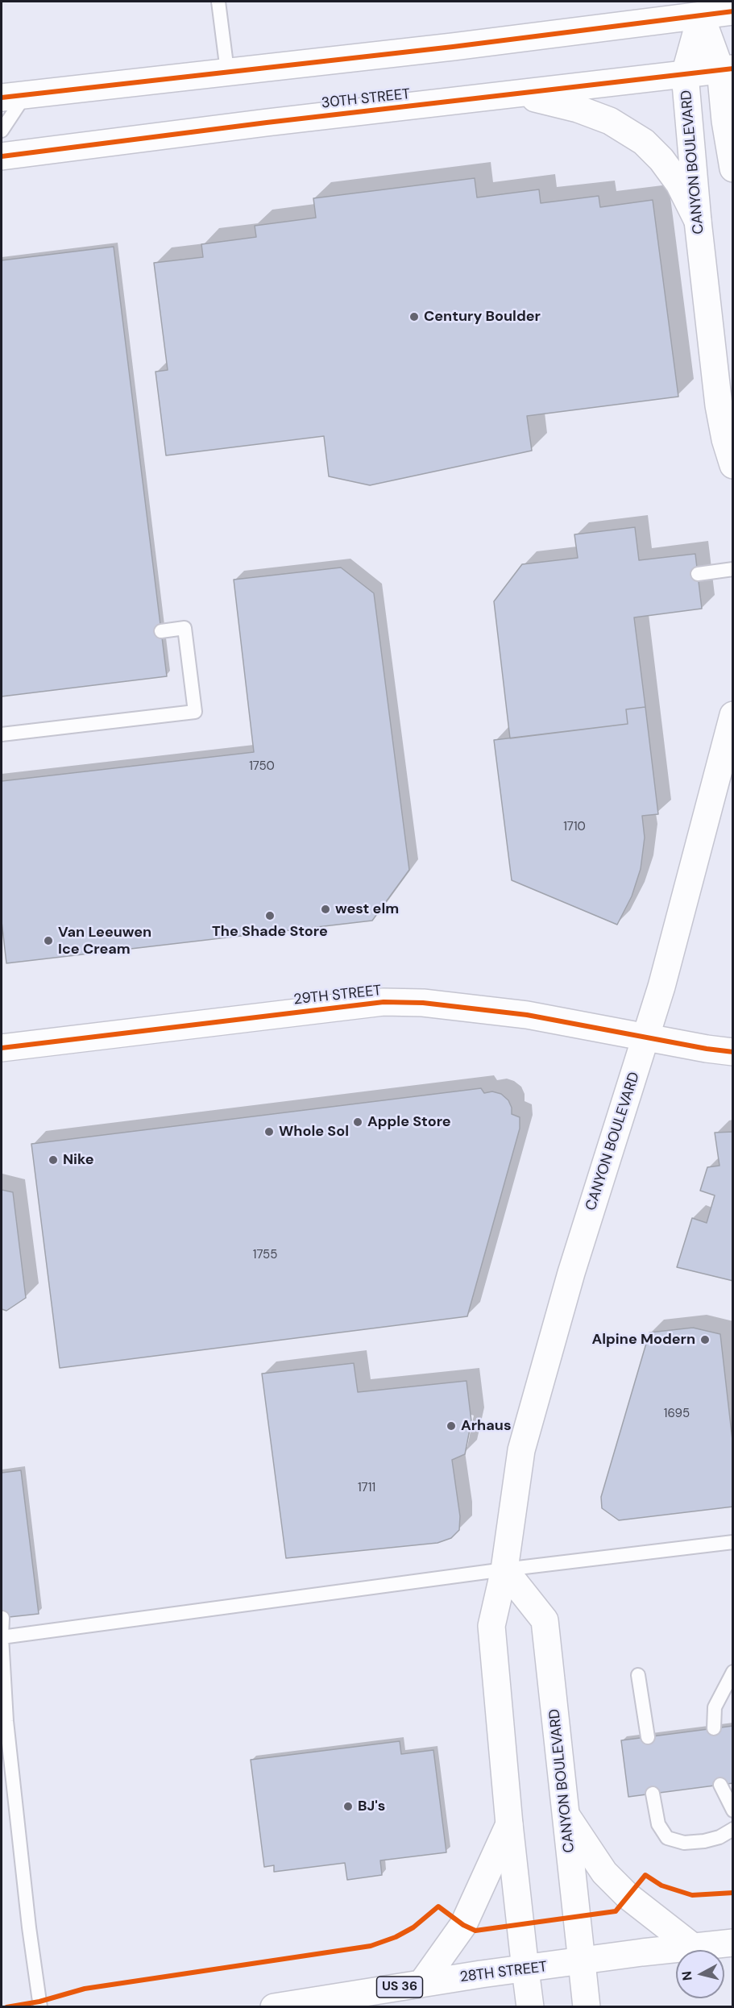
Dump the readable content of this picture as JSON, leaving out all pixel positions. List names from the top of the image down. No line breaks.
{"streets":{"main road":["30TH STREET","CANYON BOULEVARD","29TH STREET","28TH STREET","US 36"]},"crossings":[["30TH STREET","CANYON BOULEVARD"],["CANYON BOULEVARD","29TH STREET"],["CANYON BOULEVARD","28TH STREET"]],"places":["Century Boulder","west elm","The Shade Store","Van Leeuwen Ice Cream","Apple Store","Whole Sol","Nike","Alpine Modern","Arhaus","BJ's"],"house_numbers":["1750","1710","1755","1695","1711"],"north":"left"}
